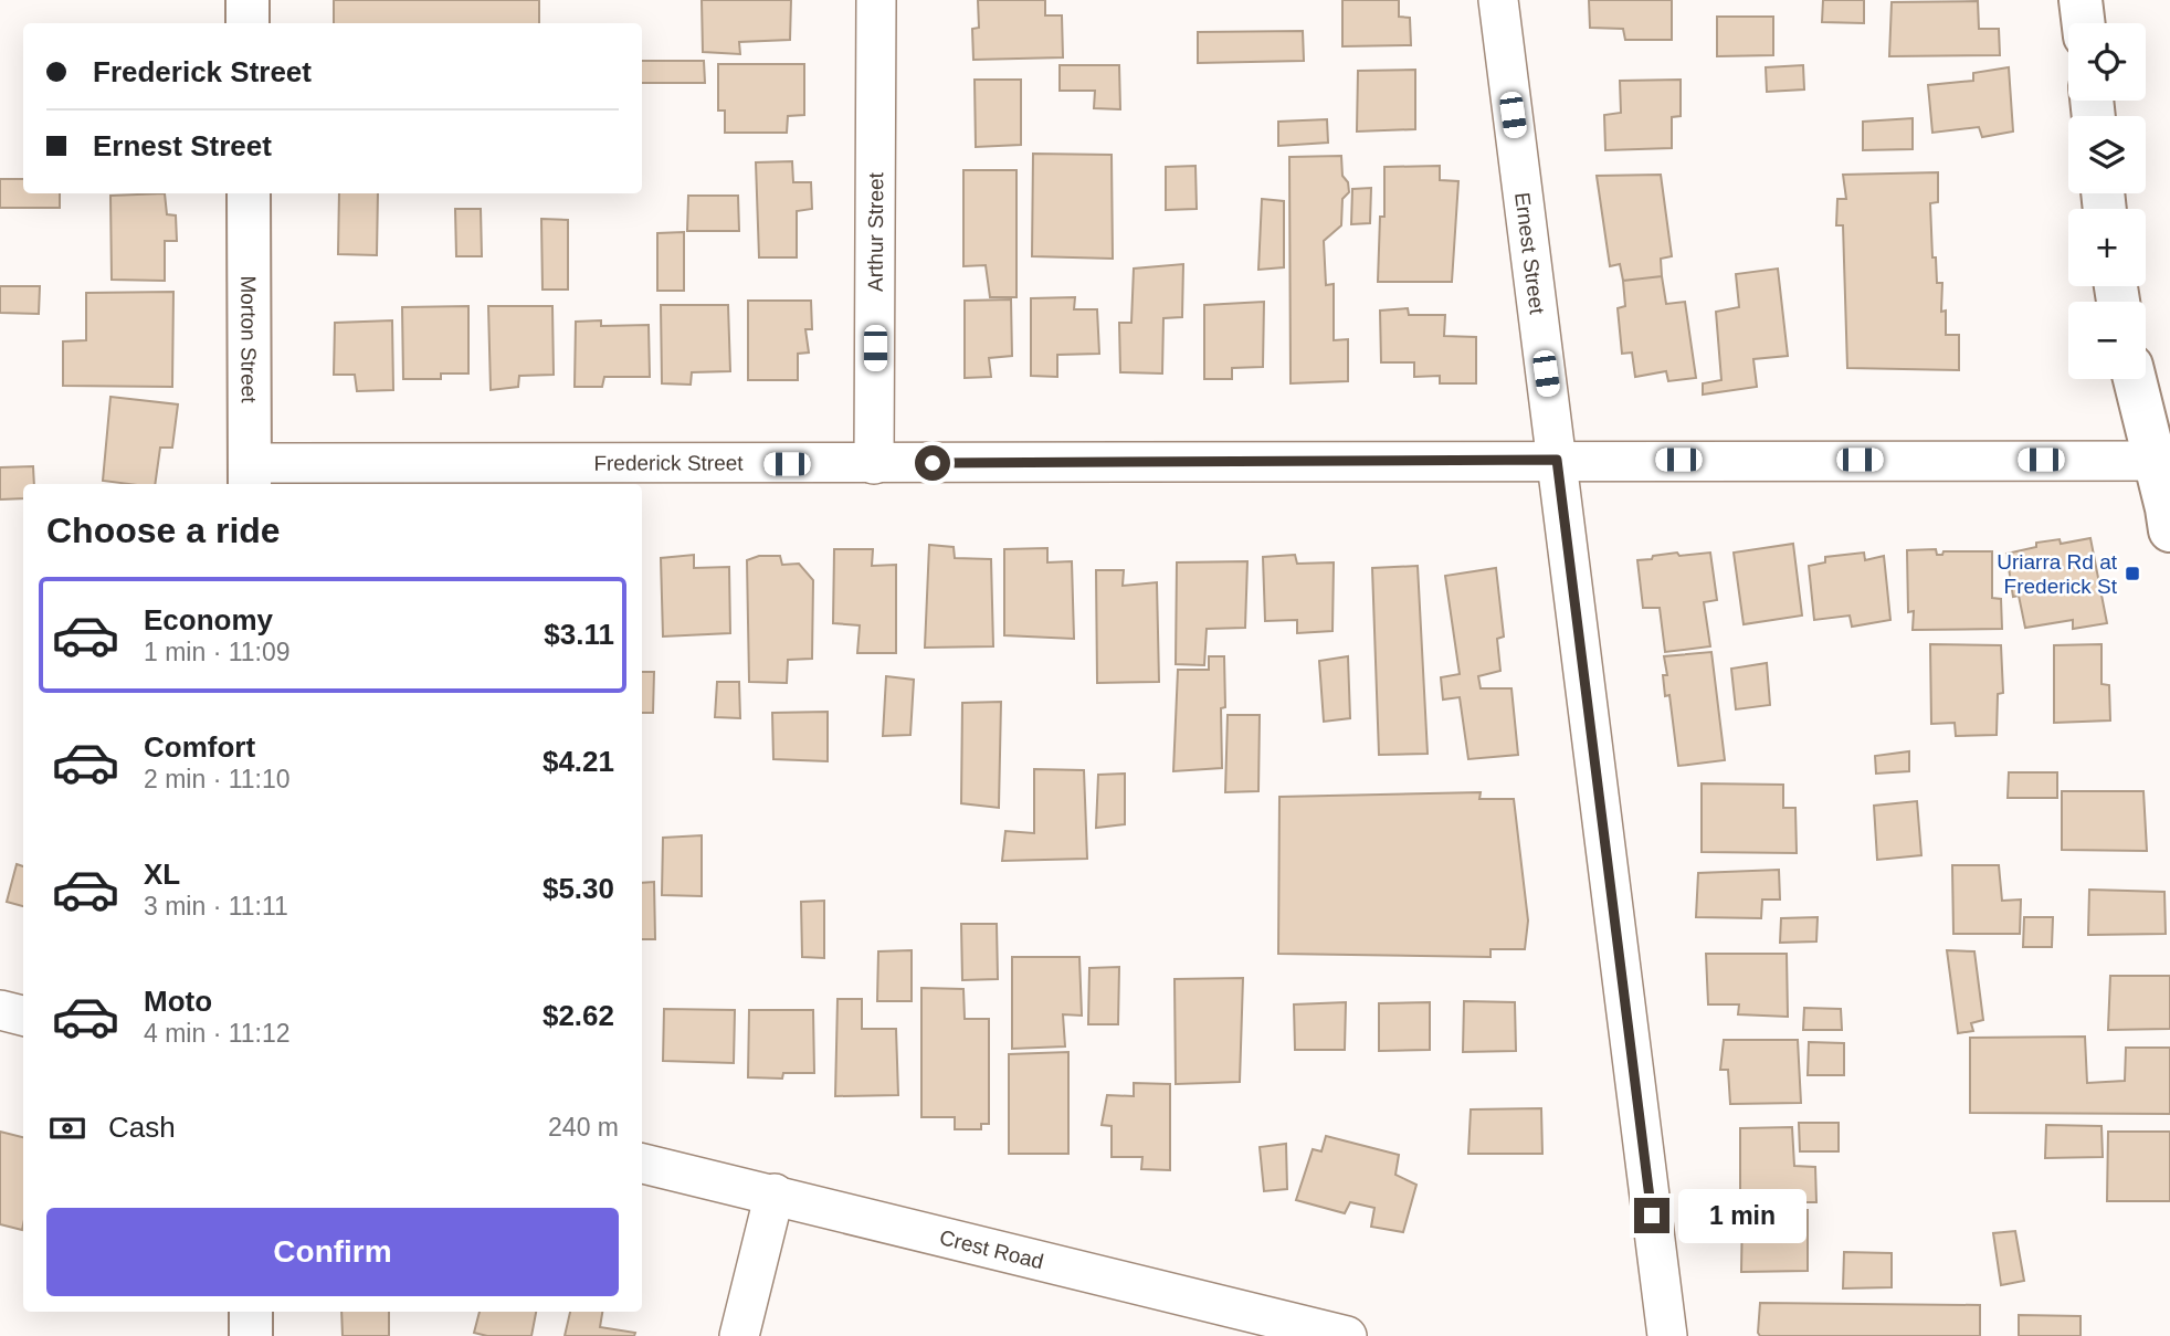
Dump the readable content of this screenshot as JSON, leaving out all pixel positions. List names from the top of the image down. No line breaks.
{"streets":{"main road":["Morton Street"],"street":["Arthur Street","Ernest Street","Frederick Street","Crest Road"]},"crossings":[["Arthur Street","Frederick Street"],["Ernest Street","Frederick Street"],["Morton Street","Frederick Street"]],"places":{"transit":["Uriarra Rd at Frederick St"]},"page":{"map_buttons":["+","−"],"banner":["Frederick Street","Ernest Street"],"heading":"Choose a ride","list":[{"name":"Economy","note":"1 min · 11:09","value":"$3.11"},{"name":"Comfort","note":"2 min · 11:10","value":"$4.21"},{"name":"XL","note":"3 min · 11:11","value":"$5.30"},{"name":"Moto","note":"4 min · 11:12","value":"$2.62"}],"pay":["Cash","240 m"],"bubble":"1 min","buttons":"Confirm"}}
